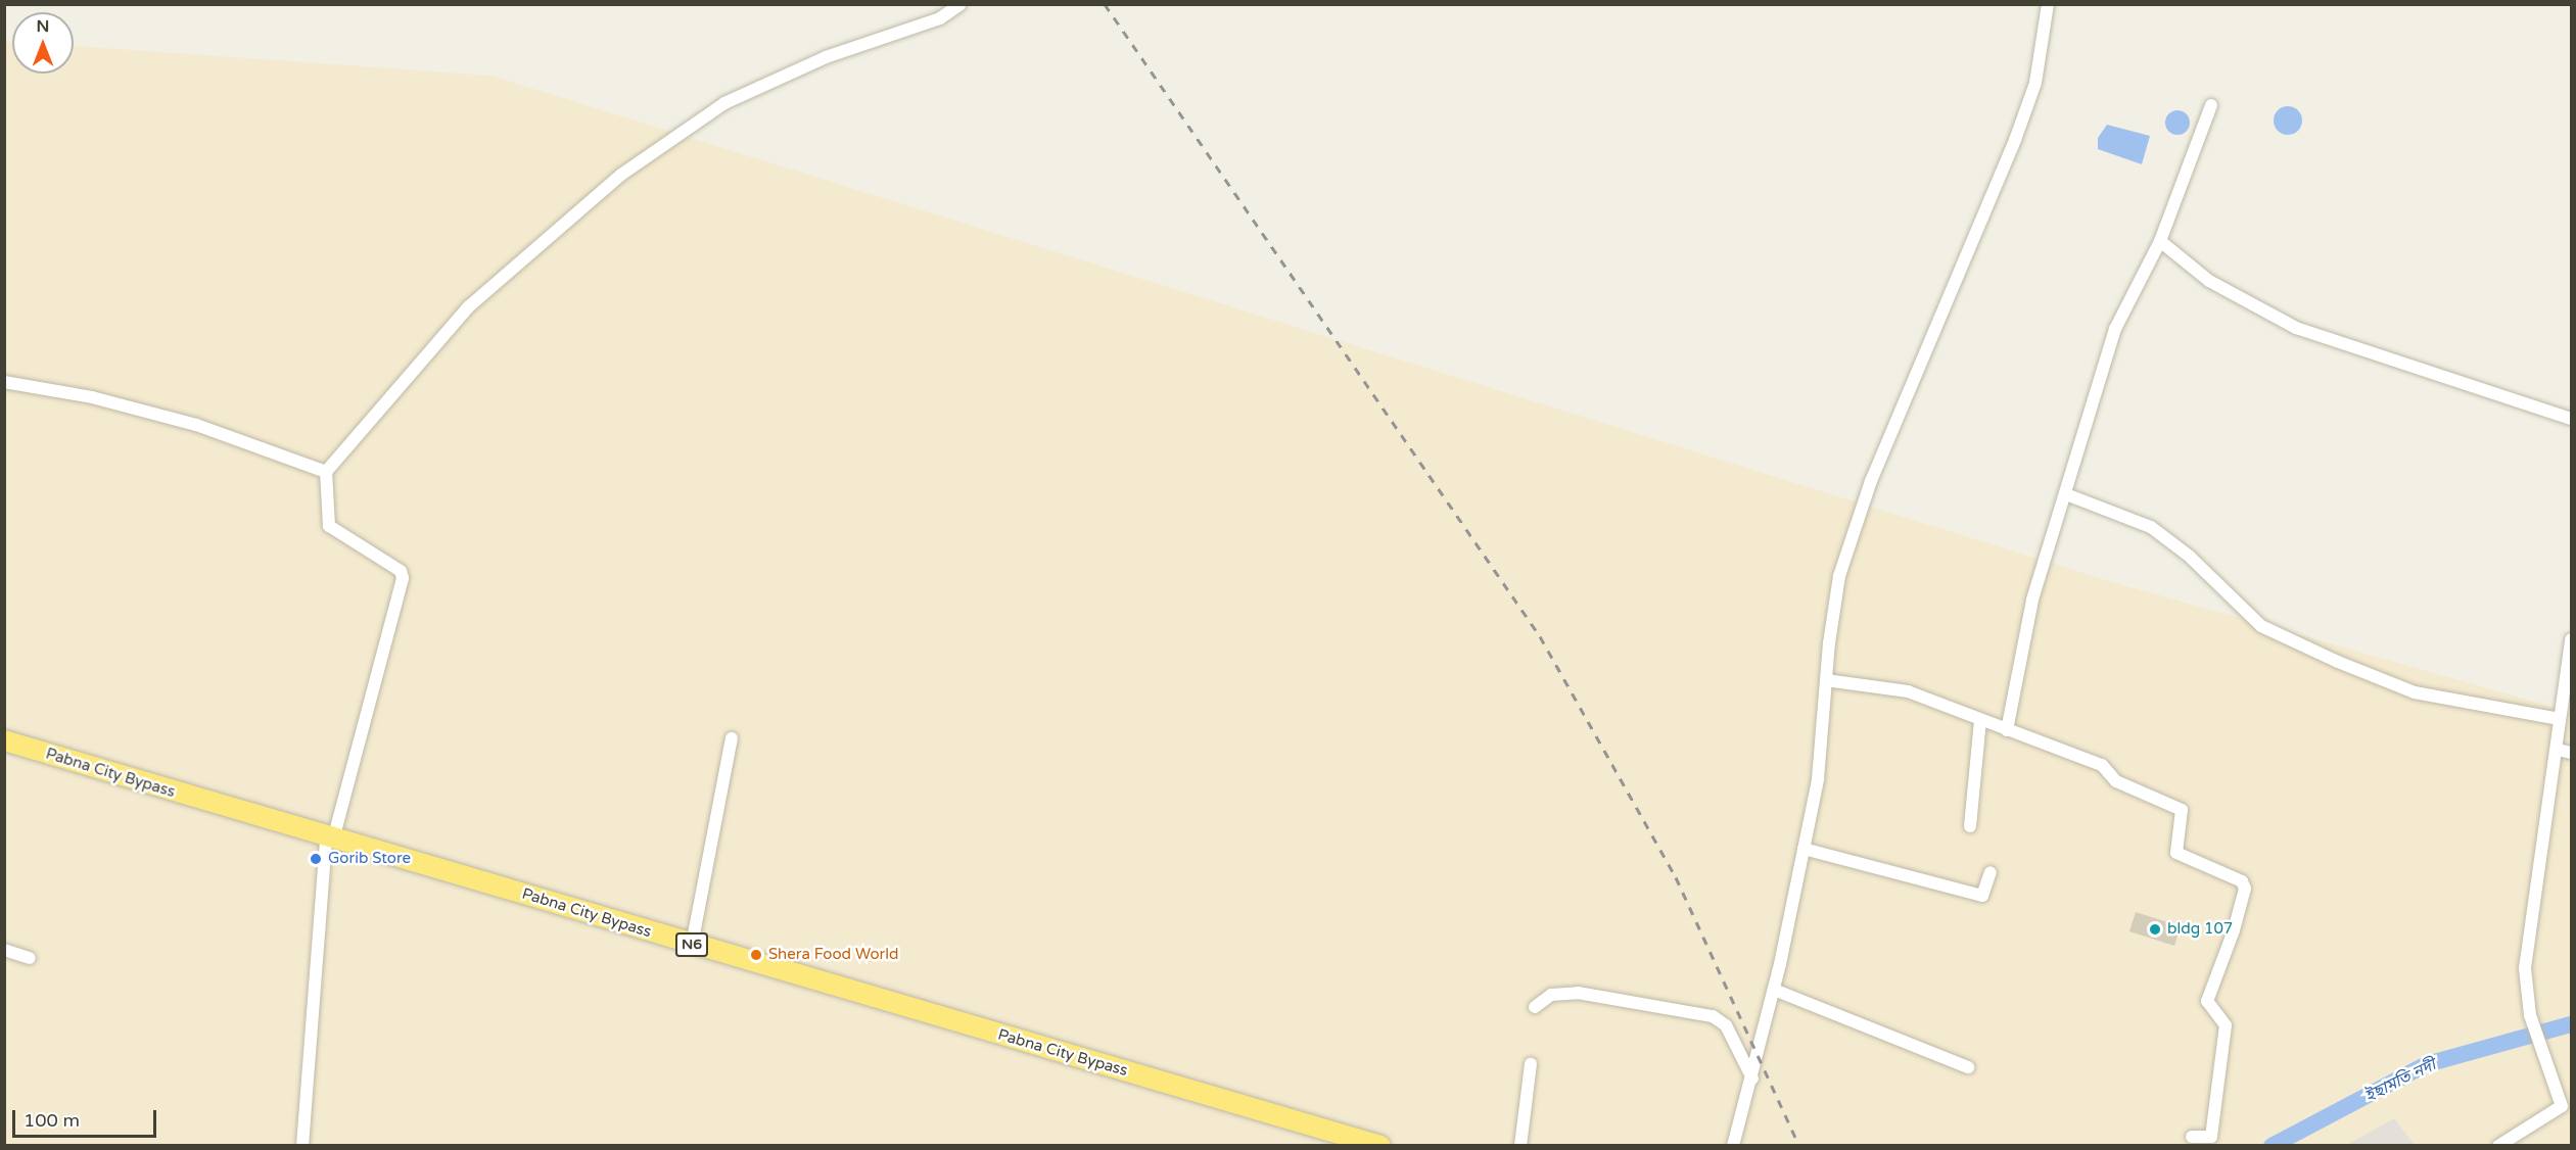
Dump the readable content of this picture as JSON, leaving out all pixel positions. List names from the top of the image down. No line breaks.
{"streets":{"highway":["Pabna City Bypass","N6"]},"water":["ইছামতি নদী"],"places":["Gorib Store","bldg 107","Shera Food World"],"scale_bar":"100 m","north":"top"}
